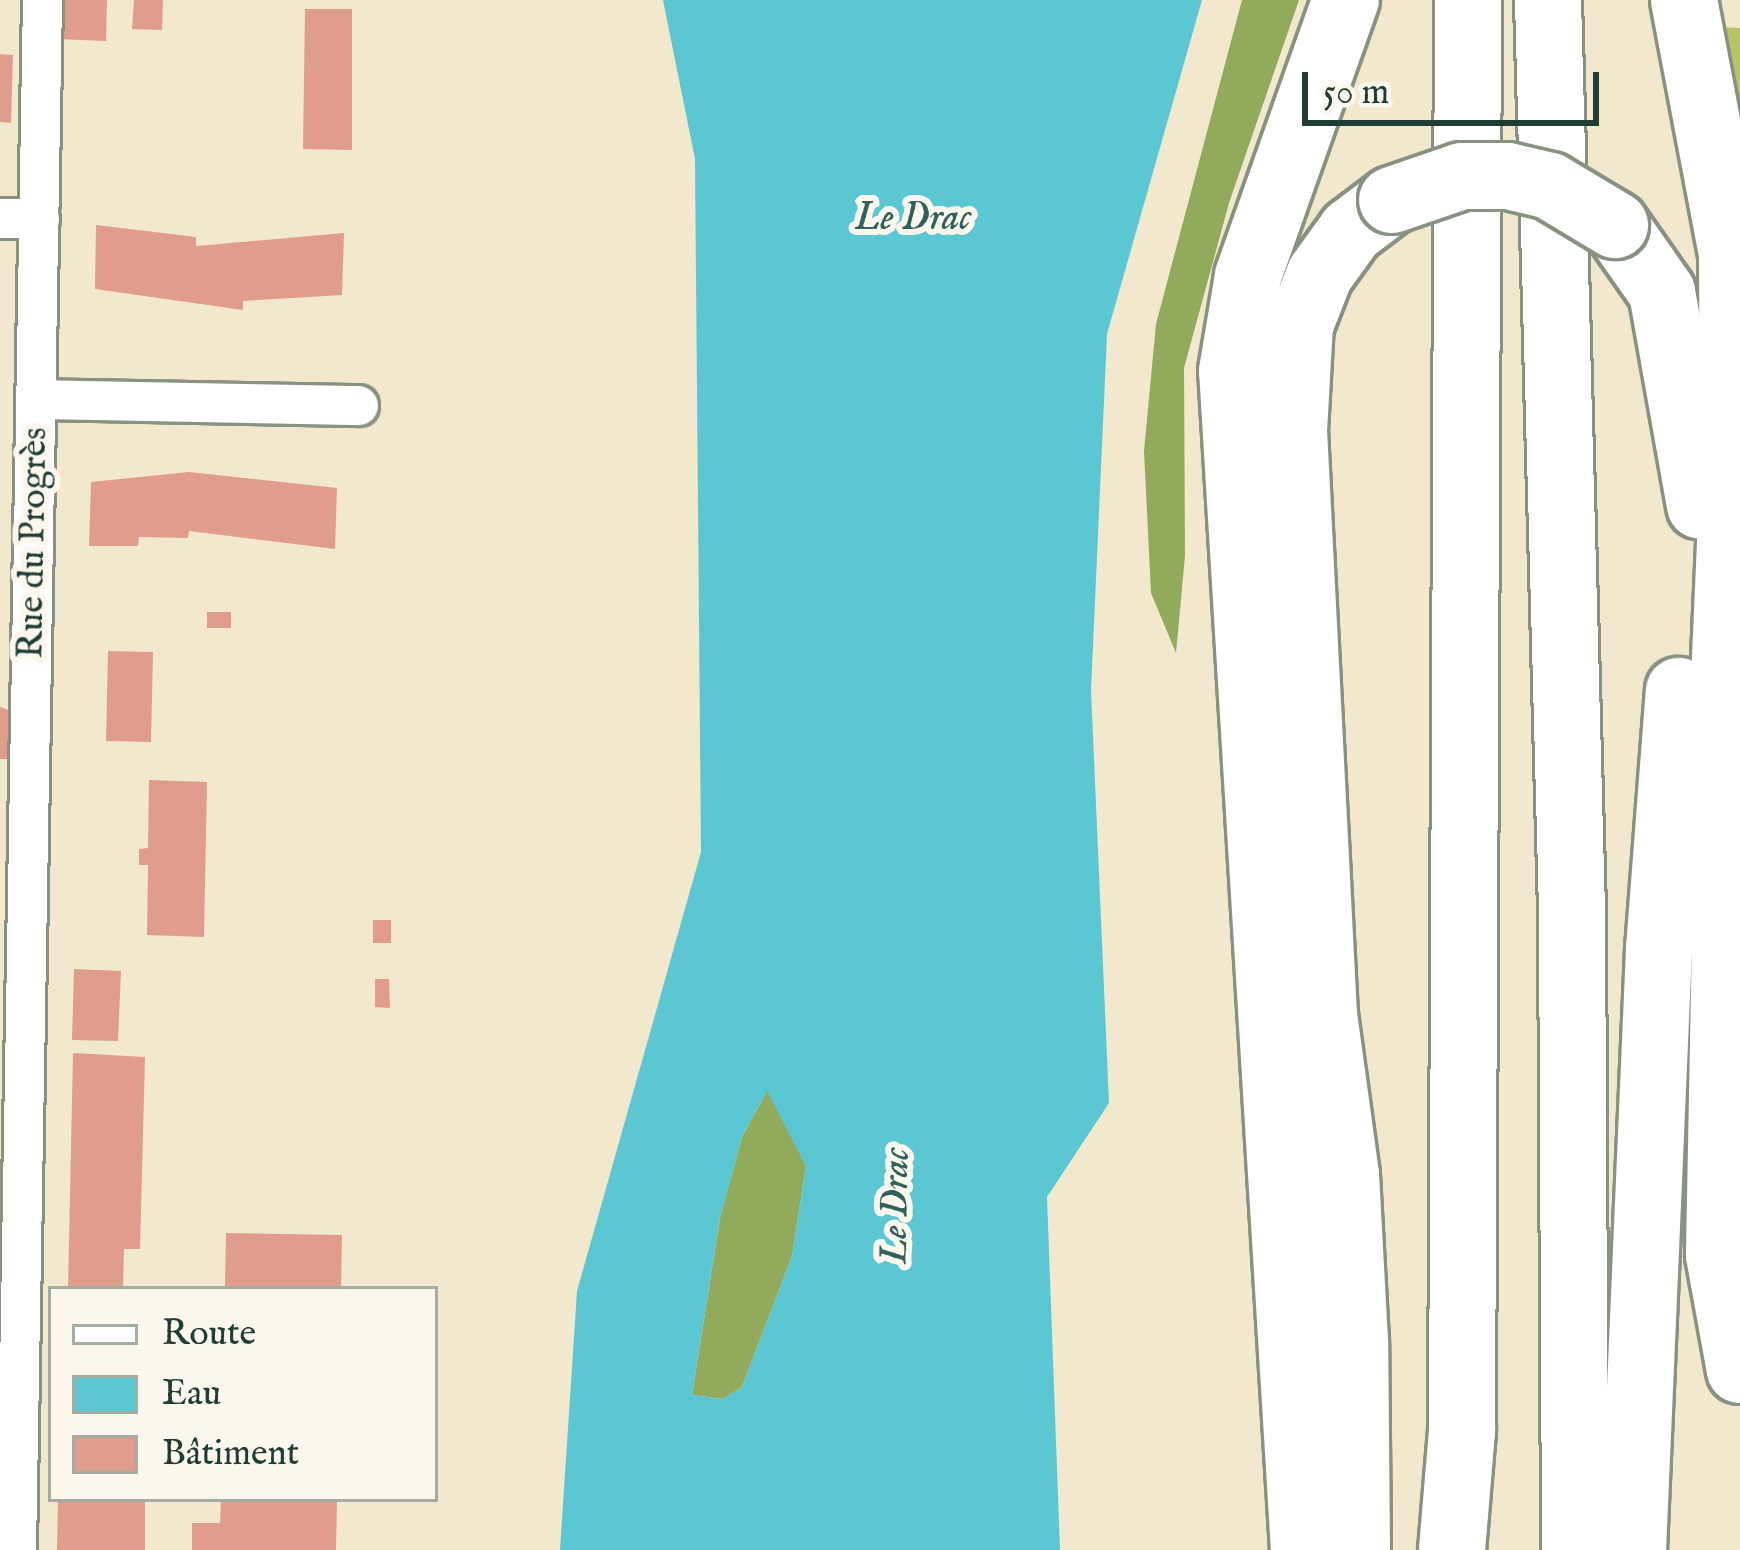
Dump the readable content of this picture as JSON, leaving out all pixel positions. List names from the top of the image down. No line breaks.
{"streets":{"street":["Rue du Progrès"]},"water":["Le Drac"],"legend":["Route","Eau","Bâtiment"],"scale_bar":"50 m"}
